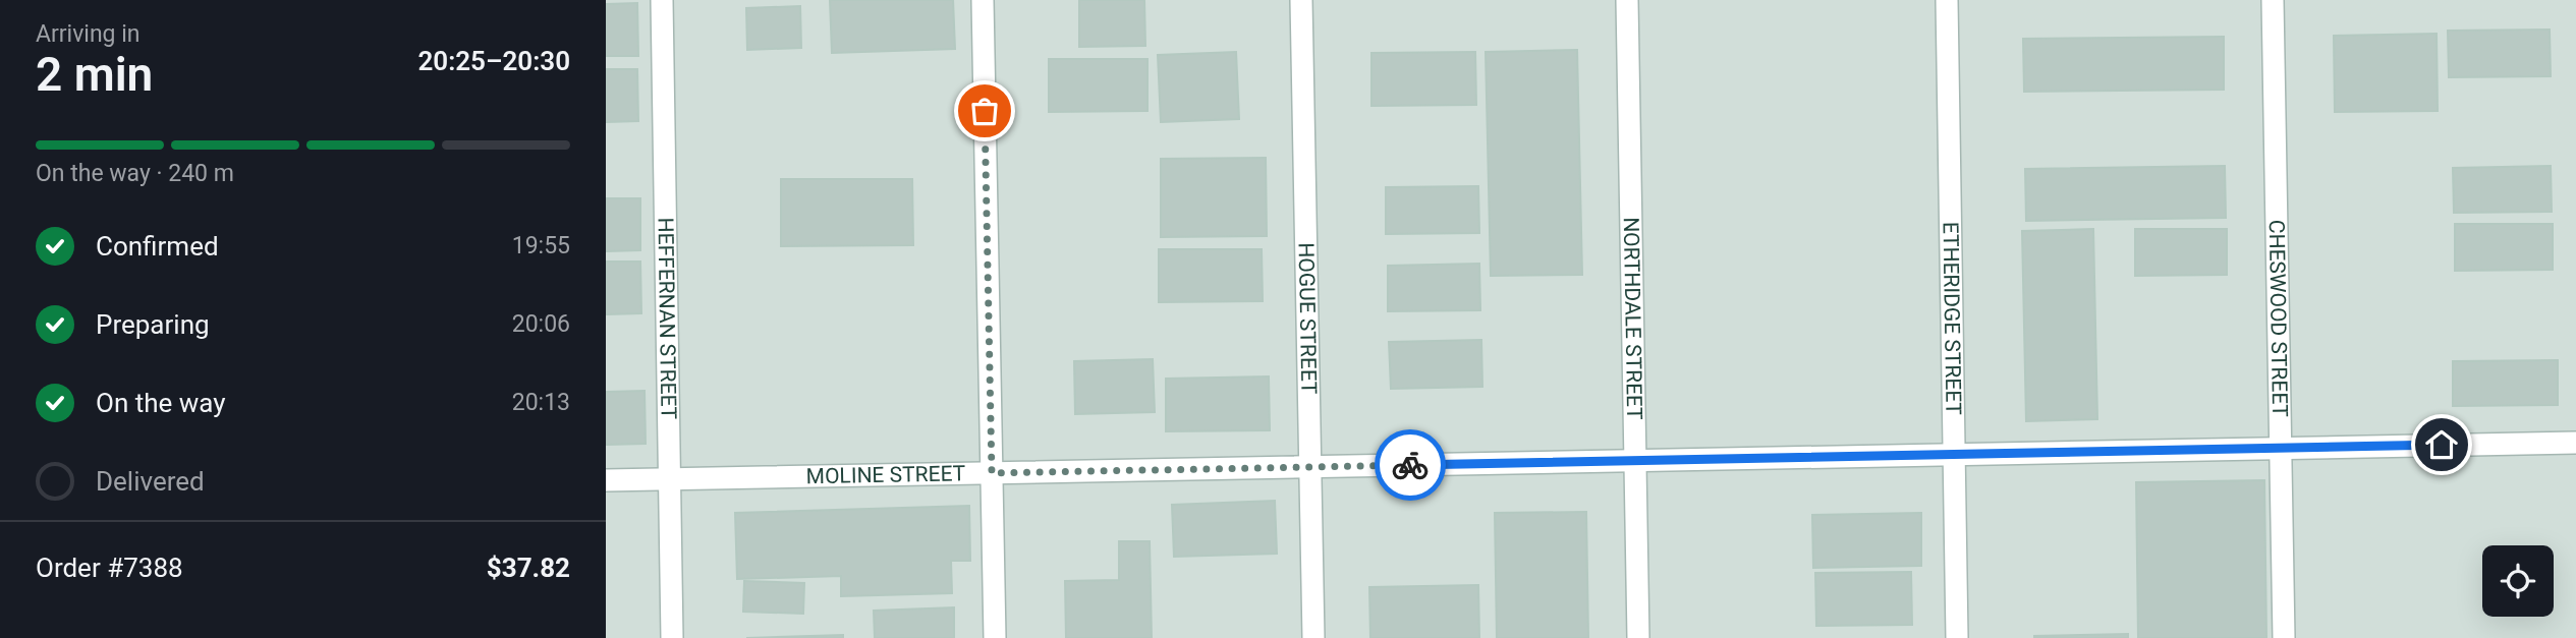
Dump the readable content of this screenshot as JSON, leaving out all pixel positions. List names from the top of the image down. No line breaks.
{"streets":{"street":["HEFFERNAN STREET","NORTHDALE STREET","HOGUE STREET","ETHERIDGE STREET","CHESWOOD STREET","MOLINE STREET"]},"crossings":[["HEFFERNAN STREET","MOLINE STREET"],["NORTHDALE STREET","MOLINE STREET"],["HOGUE STREET","MOLINE STREET"],["ETHERIDGE STREET","MOLINE STREET"],["CHESWOOD STREET","MOLINE STREET"]],"page":{"heading":["2 min","Arriving in","20:25–20:30"],"panel":["Order #7388","$37.82"],"bar":"On the way · 240 m","list":[["Confirmed","19:55"],["Preparing","20:06"],["On the way","20:13"],"Delivered"]}}
